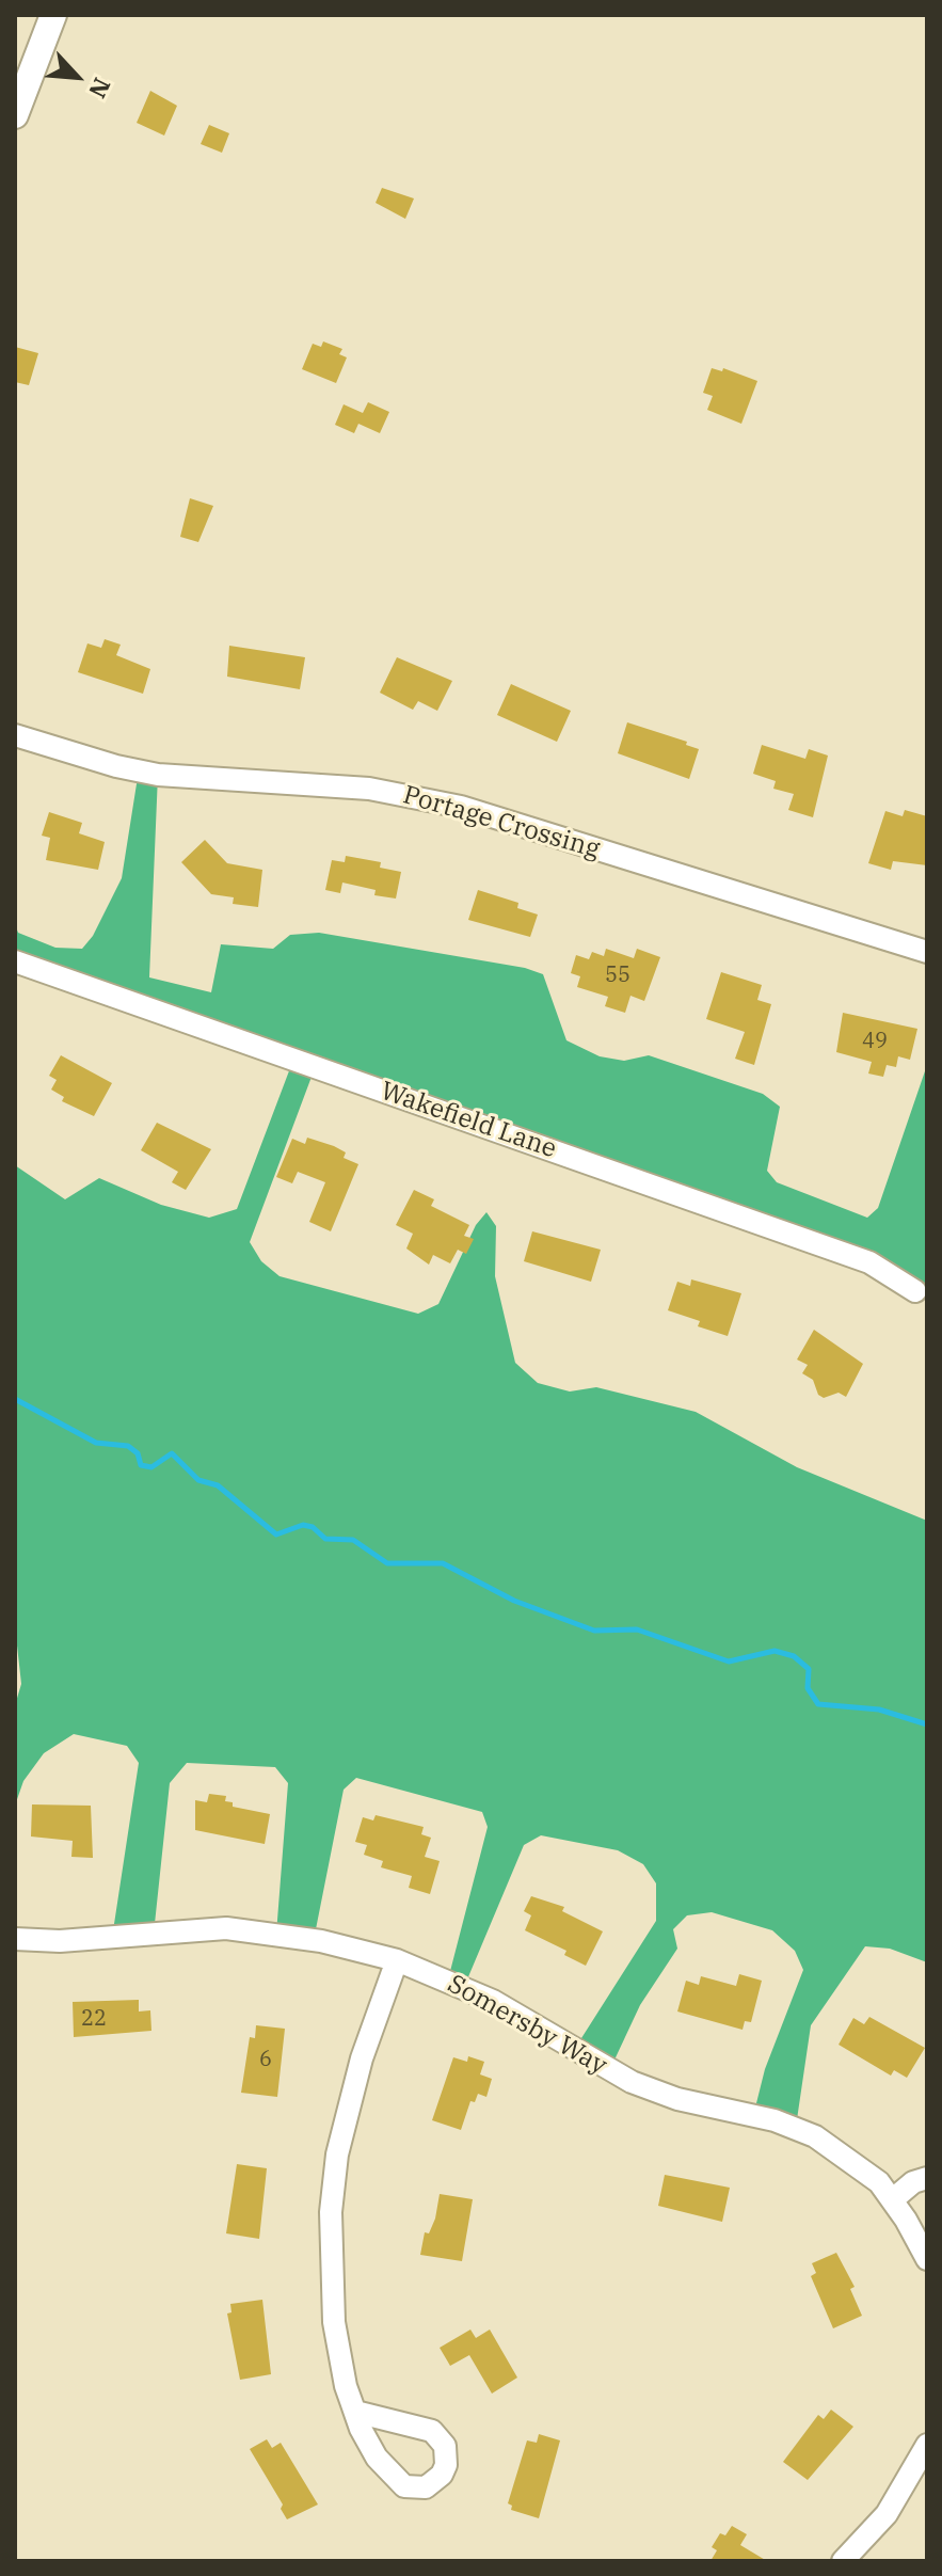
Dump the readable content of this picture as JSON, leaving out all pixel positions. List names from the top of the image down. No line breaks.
{"streets":{"street":["Portage Crossing","Wakefield Lane","Somersby Way"]},"house_numbers":["55","49","22","6"],"north":"bottom right"}
